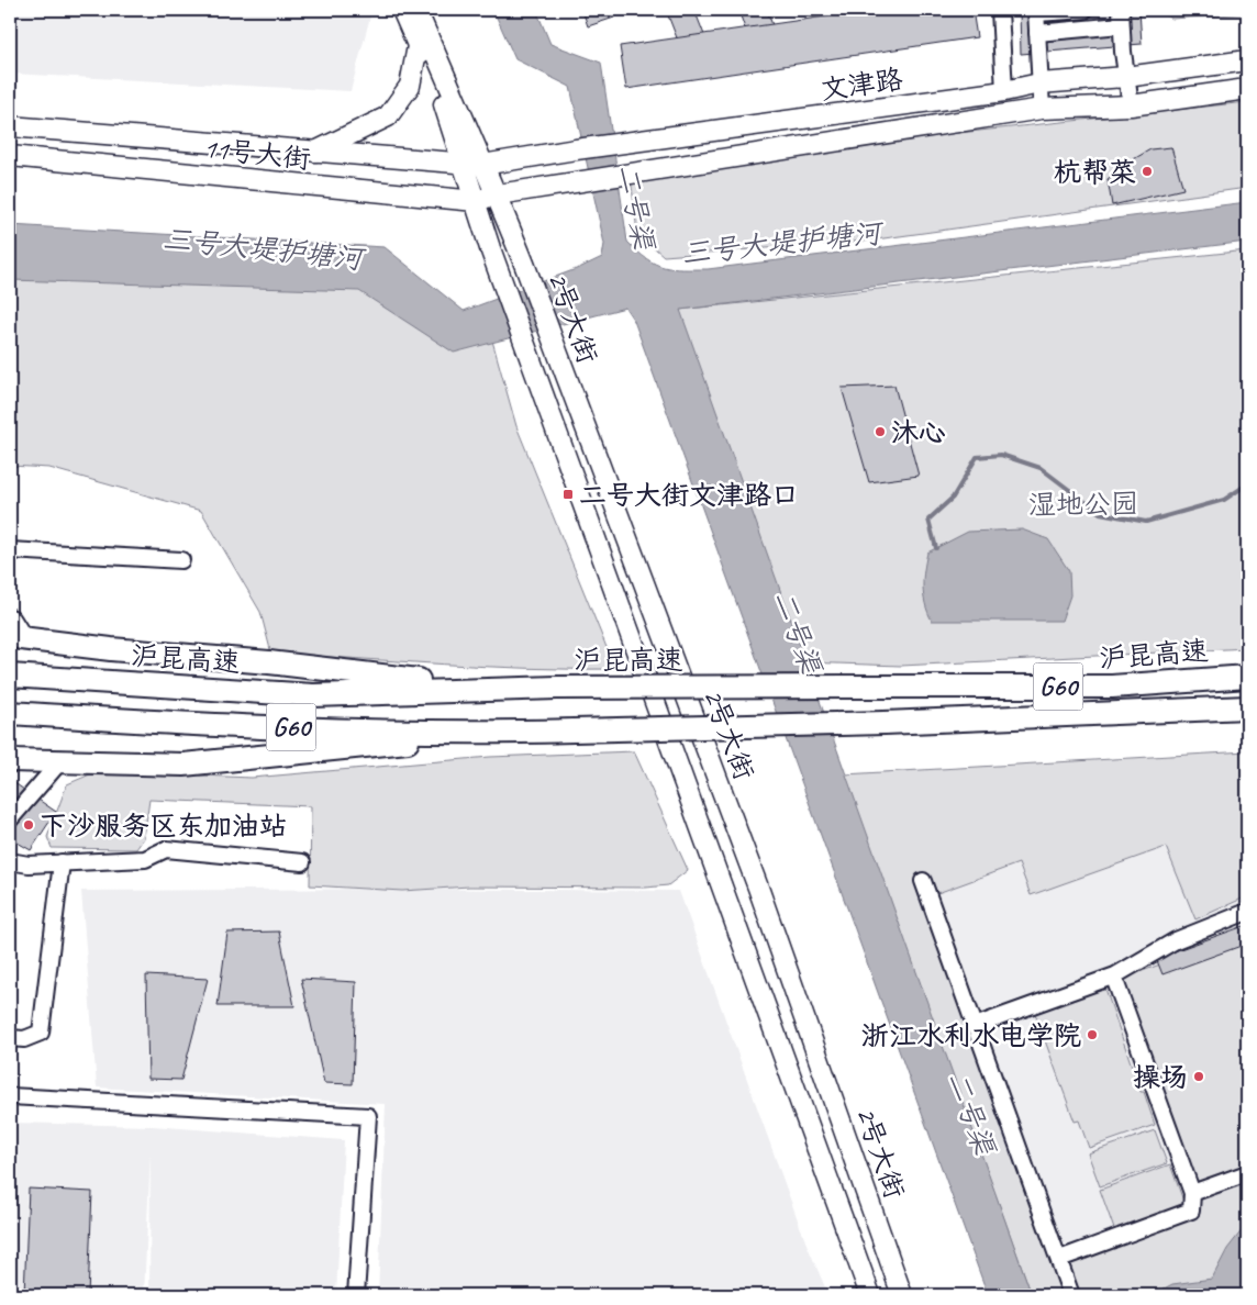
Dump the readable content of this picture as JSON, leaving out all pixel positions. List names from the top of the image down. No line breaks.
{"streets":{"highway":["沪昆高速","G60"],"main road":["文津路","11号大街","2号大街"]},"crossings":[["文津路","11号大街"],["文津路","2号大街"],["11号大街","2号大街"]],"water":["二号渠","三号大堤护塘河"],"parks":["湿地公园"],"places":{"other":["杭帮菜","沐心","下沙服务区东加油站","浙江水利水电学院","操场"],"transit":["二号大街文津路口"]}}
